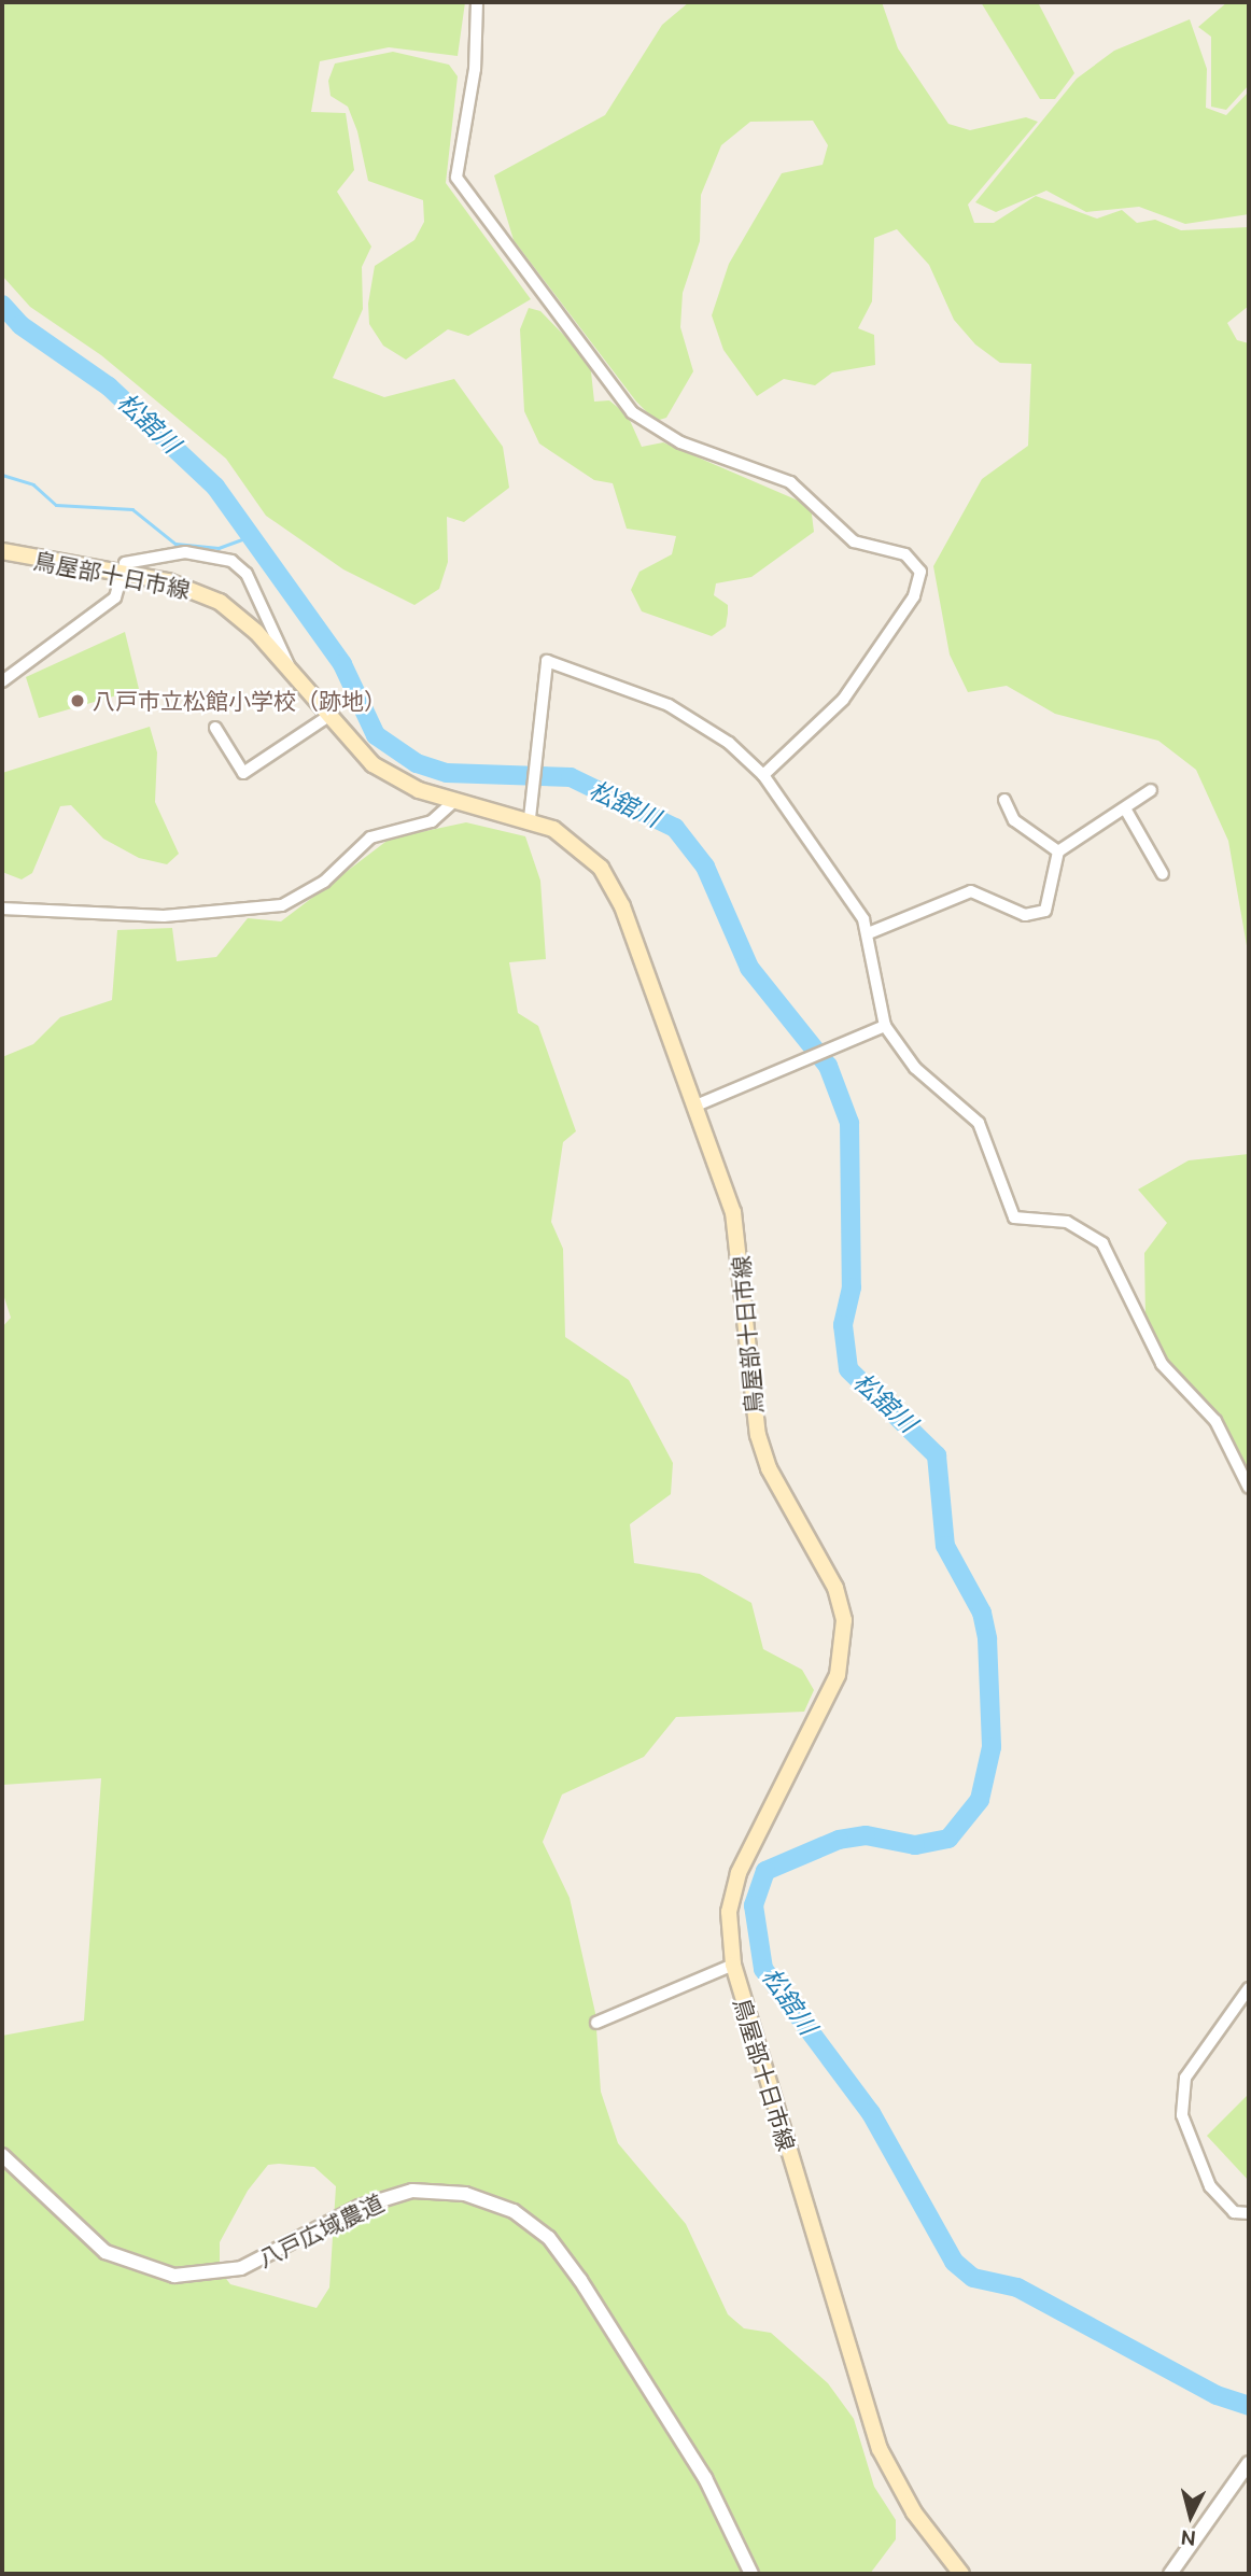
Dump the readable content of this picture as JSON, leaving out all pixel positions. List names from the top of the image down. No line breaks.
{"streets":{"main road":["鳥屋部十日市線"],"street":["八戸広域農道"]},"water":["松舘川"],"places":["八戸市立松館小学校（跡地）"],"north":"bottom"}
